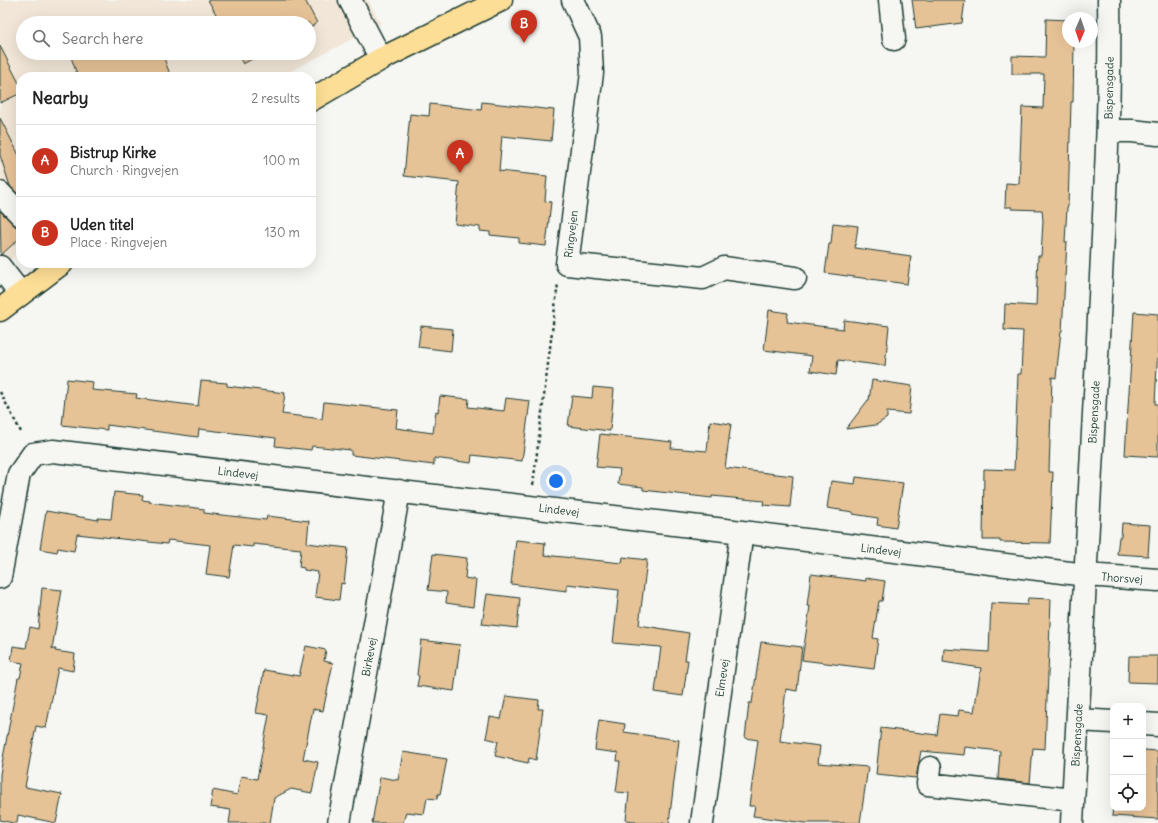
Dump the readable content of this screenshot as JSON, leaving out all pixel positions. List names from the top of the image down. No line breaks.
{"streets":{"street":["Bispensgade","Ringvejen","Lindevej","Thorsvej","Birkevej","Elmevej"]},"crossings":[["Bispensgade","Lindevej"],["Bispensgade","Thorsvej"],["Lindevej","Thorsvej"],["Lindevej","Birkevej"],["Lindevej","Elmevej"]],"north":"bottom","page":{"pins":["B","A"],"search":"Search here","heading":["Nearby","2 results"],"list":[{"mark":"A","name":"Bistrup Kirke","note":"Church · Ringvejen","value":"100 m"},{"mark":"B","name":"Uden titel","note":"Place · Ringvejen","value":"130 m"}],"map_buttons":["+","−"]}}
